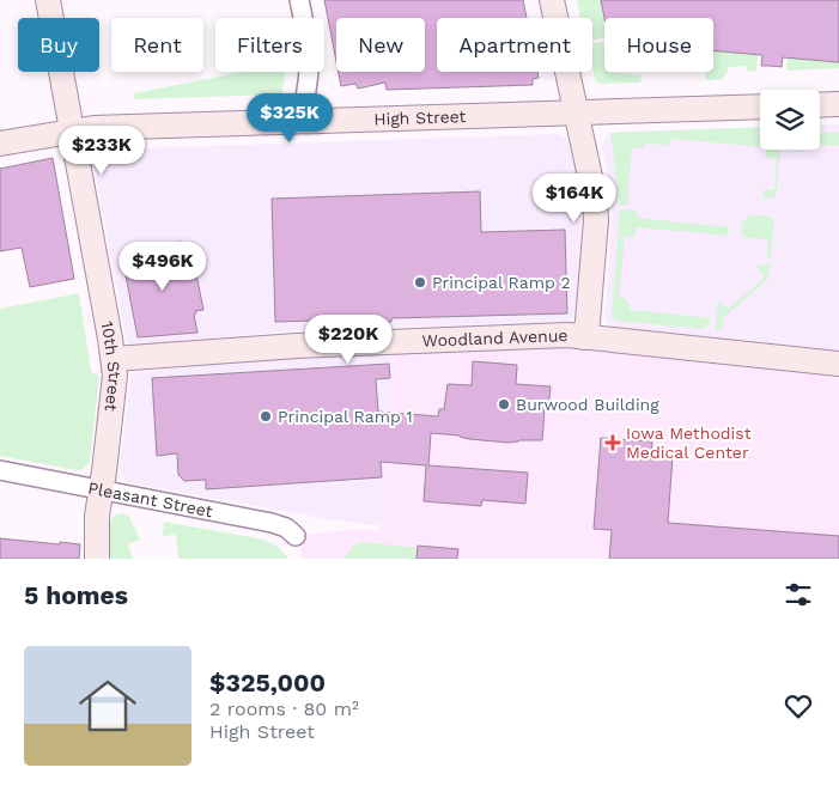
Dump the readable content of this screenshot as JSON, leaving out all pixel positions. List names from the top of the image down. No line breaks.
{"streets":{"street":["High Street","Woodland Avenue","10th Street","Pleasant Street"]},"crossings":[["High Street","10th Street"],["Woodland Avenue","10th Street"],["10th Street","Pleasant Street"]],"places":{"other":["Principal Ramp 2","Burwood Building","Principal Ramp 1"],"health":["Iowa Methodist Medical Center"]},"page":{"chip":["Buy","Rent","Filters","New","Apartment","House"],"price":["$325K","$233K","$164K","$496K","$220K"],"heading":"5 homes","list":[{"name":"$325,000","note":"2 rooms · 80 m² · High Street"}]}}
